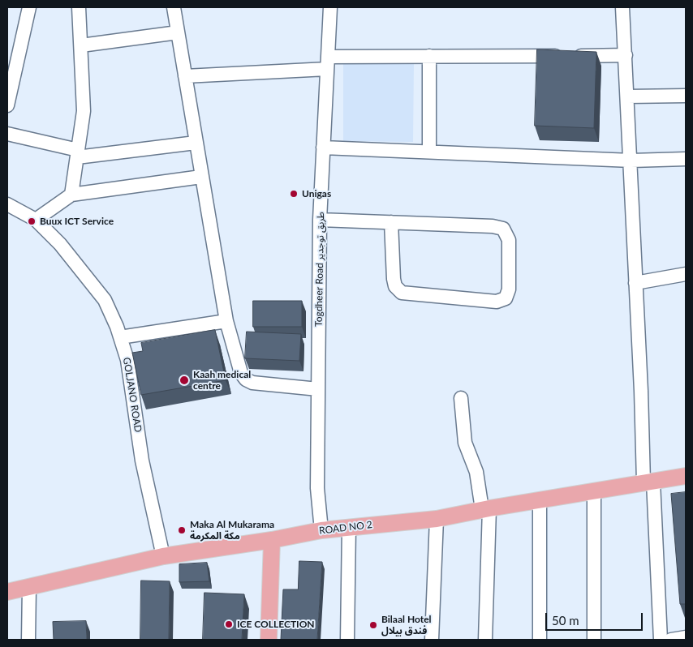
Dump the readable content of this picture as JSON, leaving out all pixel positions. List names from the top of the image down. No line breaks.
{"streets":{"main road":["ROAD NO 2"],"street":["Togdheer Road طريق توجدير","GOLJANO ROAD"]},"crossings":[["Togdheer Road طريق توجدير","ROAD NO 2"],["GOLJANO ROAD","ROAD NO 2"]],"places":["Unigas","Buux ICT Service","Kaah medical centre","Maka Al Mukarama مكة المكرمة","ICE COLLECTION","Bilaal Hotel فندق بيلال"],"scale_bar":"50 m"}
